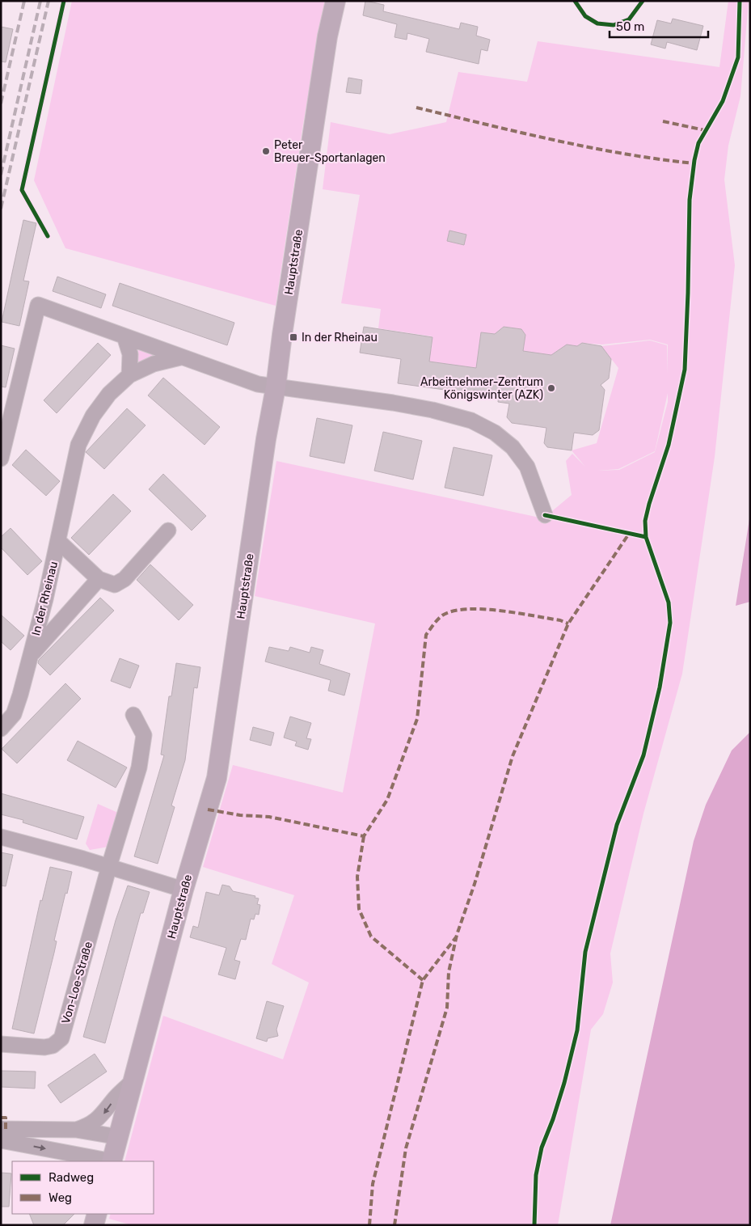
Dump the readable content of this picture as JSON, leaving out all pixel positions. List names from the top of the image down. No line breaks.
{"streets":{"main road":["Hauptstraße"],"street":["In der Rheinau","Von-Loe-Straße"]},"places":{"other":["Peter Breuer-Sportanlagen","Arbeitnehmer-Zentrum Königswinter (AZK)"],"transit":["In der Rheinau"]},"legend":["Radweg","Weg"],"scale_bar":"50 m"}
